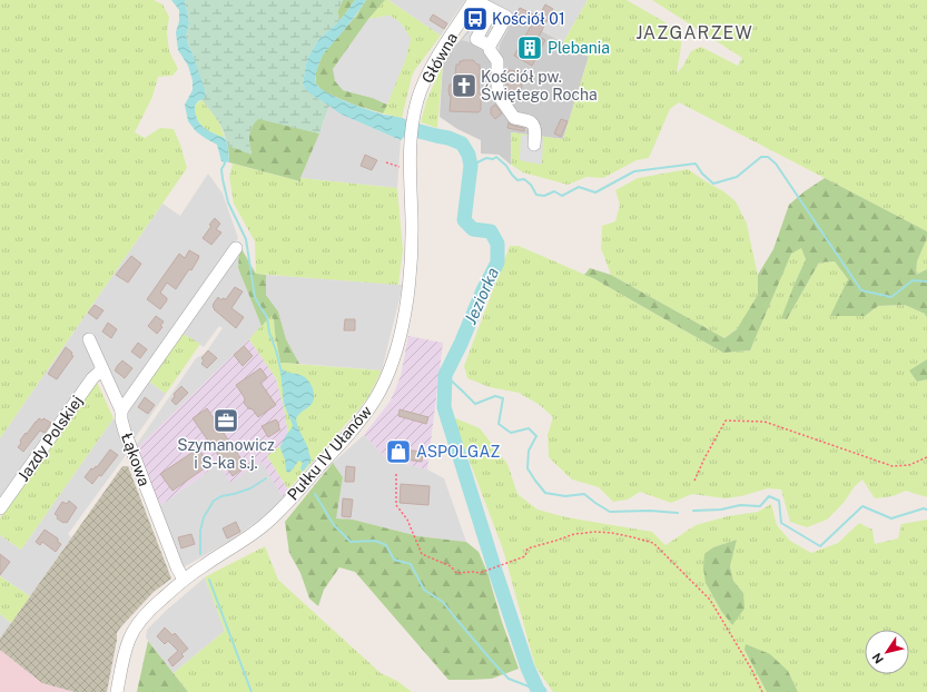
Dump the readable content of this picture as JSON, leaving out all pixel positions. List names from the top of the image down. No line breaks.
{"streets":{"street":["Główna","Jazdy Polskiej","Pułku IV Ułanów","Łąkowa"]},"crossings":[["Główna","Pułku IV Ułanów"],["Jazdy Polskiej","Łąkowa"],["Pułku IV Ułanów","Łąkowa"]],"districts":["JAZGARZEW"],"water":["Jeziorka"],"places":{"bus stop":["Kościół 01"],"building":["Plebania"],"church":["Kościół pw. Świętego Rocha"],"office":["Szymanowicz i S-ka s.j."],"shop":["ASPOLGAZ"]},"north":"bottom left"}
